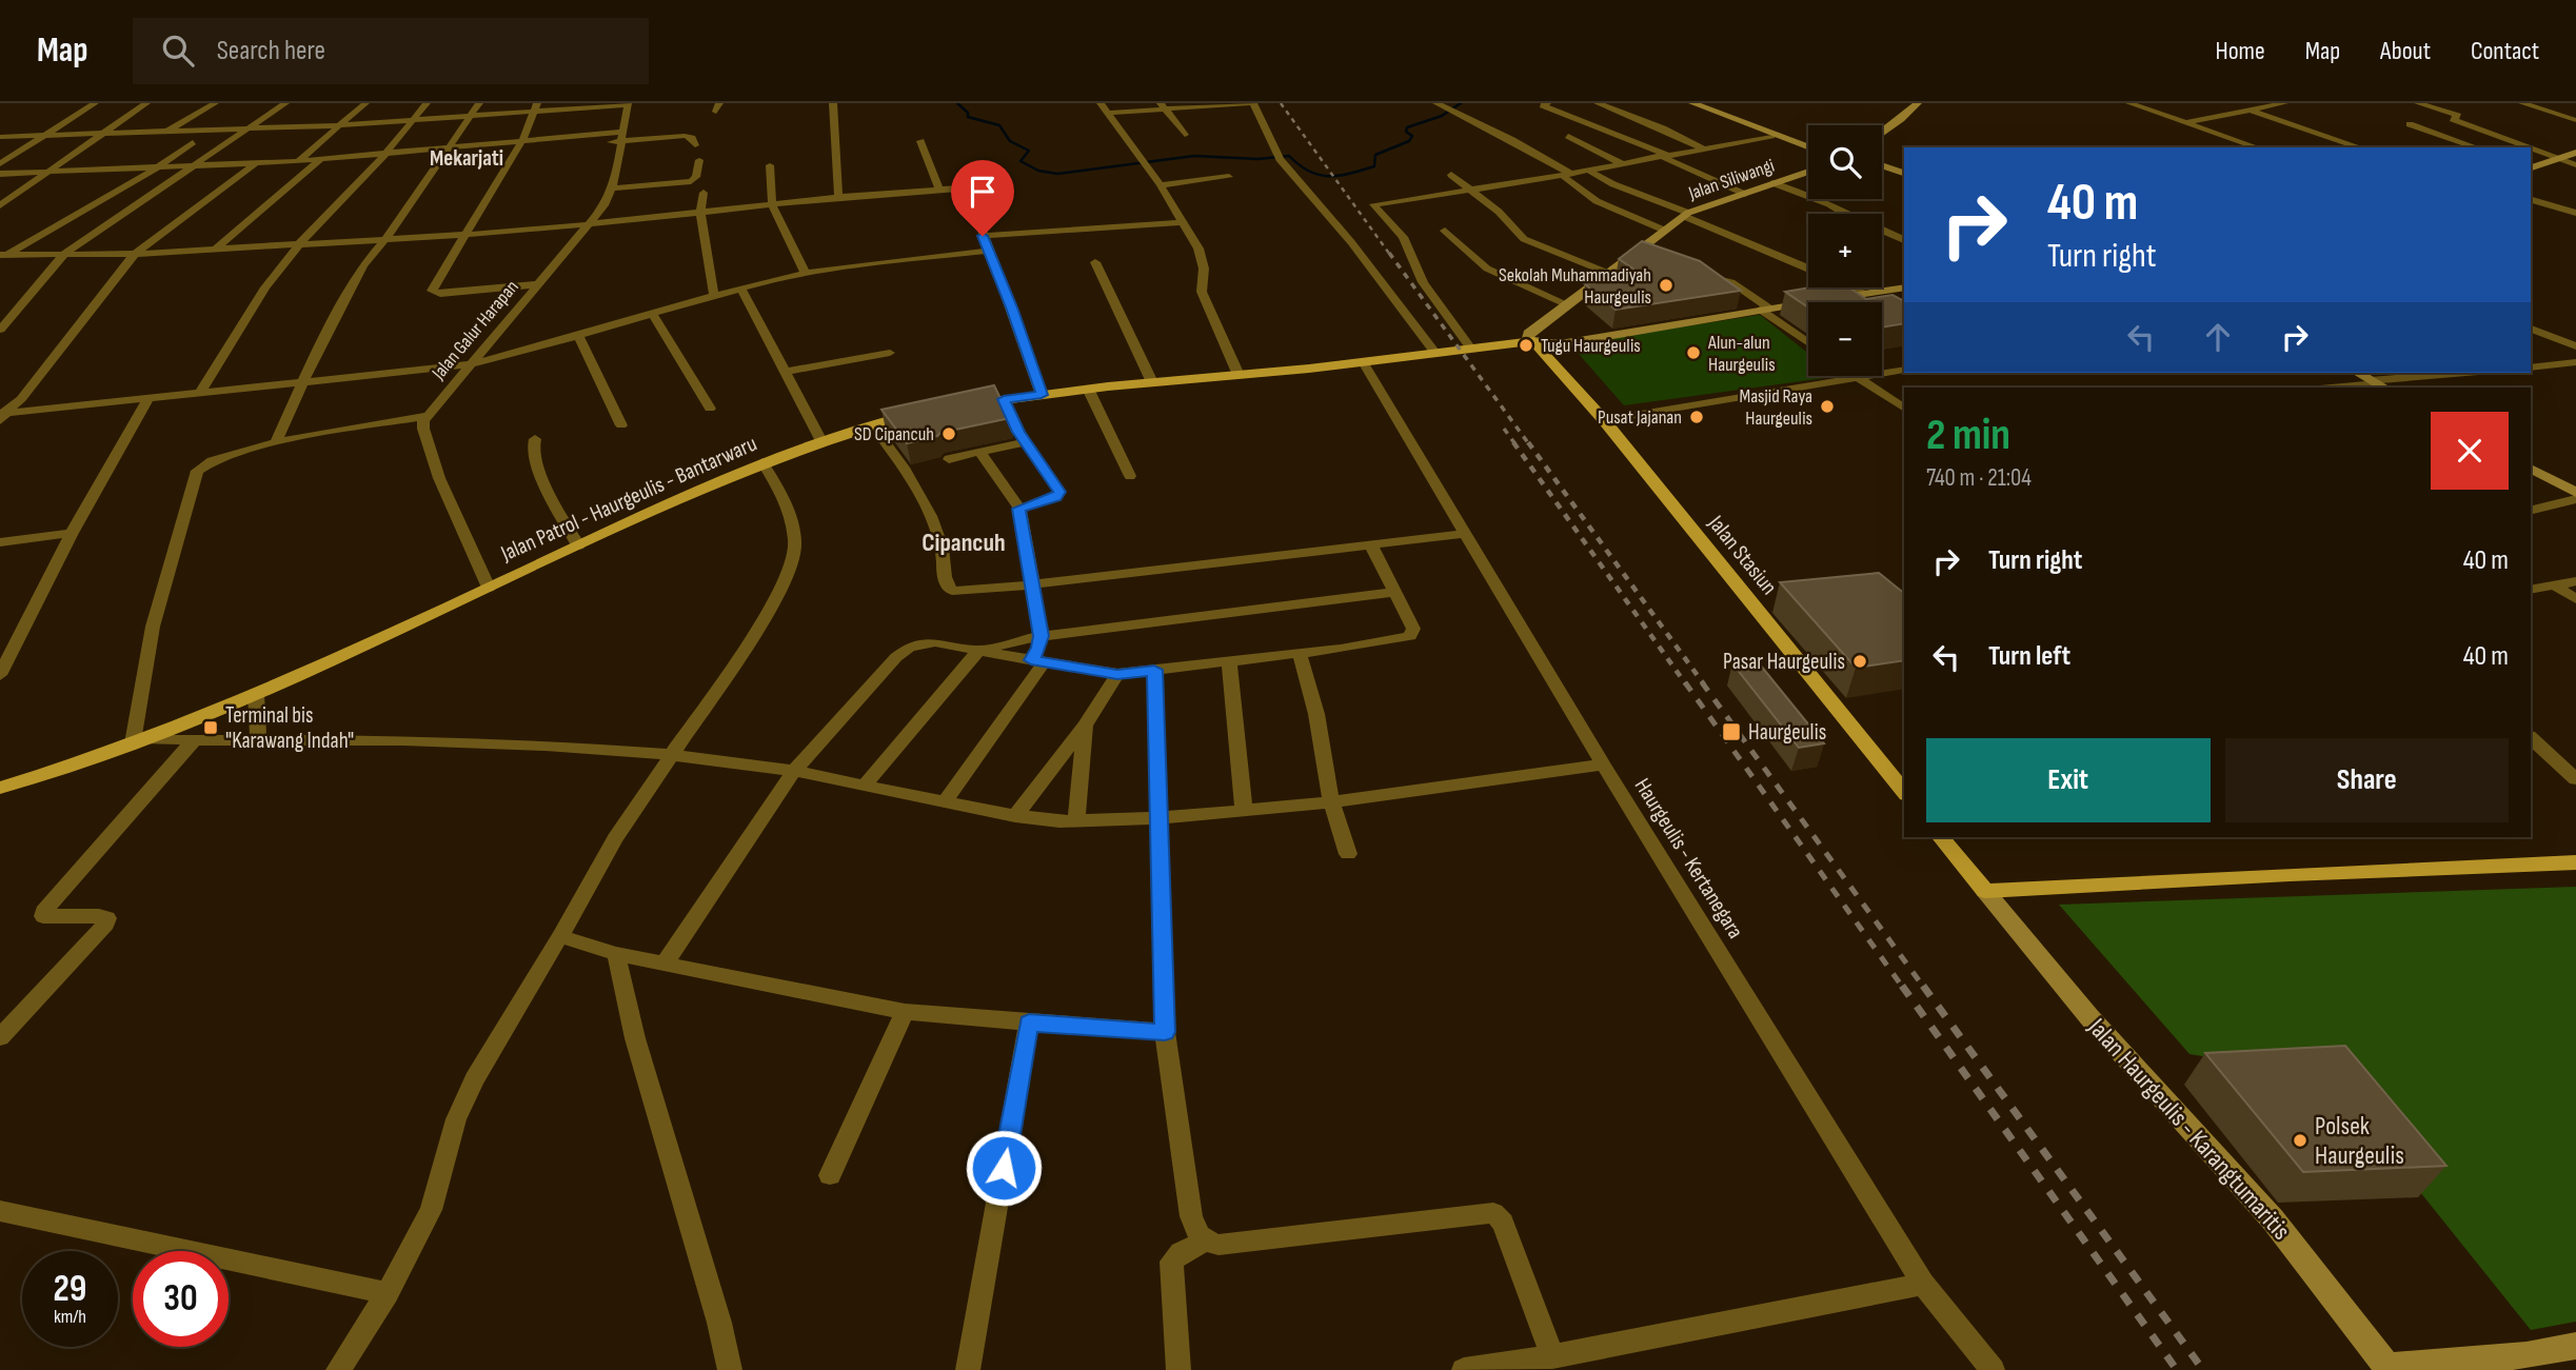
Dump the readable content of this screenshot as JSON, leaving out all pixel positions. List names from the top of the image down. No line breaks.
{"streets":{"main road":["Jalan Patrol - Haurgeulis - Bantarwaru","Jalan Stasiun"],"street":["Jalan Siliwangi","Jalan Galur Harapan","Haurgeulis - Kertanegara","Jalan Haurgeulis - Karangtumaritis"]},"crossings":[["Jalan Siliwangi","Jalan Stasiun"]],"districts":["Mekarjati","Cipancuh"],"places":{"other":["Sekolah Muhammadiyah Haurgeulis","Tugu Haurgeulis","Alun-alun Haurgeulis","Masjid Raya Haurgeulis","Pusat Jajanan","SD Cipancuh","Pasar Haurgeulis","Polsek Haurgeulis"],"transit":["Terminal bis \"Karawang Indah\"","Haurgeulis"]},"page":{"header":"Map","search":"Search here","nav":["Home","Map","About","Contact"],"map_buttons":["+","−"],"turn":["40 m","Turn right"],"heading":["2 min","740 m · 21:04"],"list":[{"name":"Turn right","value":"40 m"},{"name":"Turn left","value":"40 m"}],"buttons":["Exit","Share"],"speed":"29 km/h","limit":"30"}}
